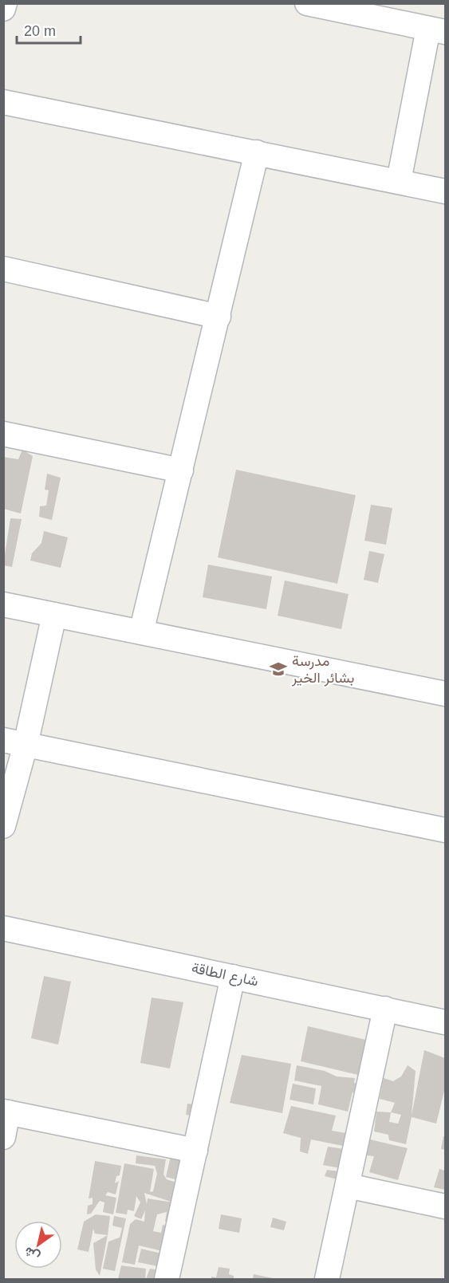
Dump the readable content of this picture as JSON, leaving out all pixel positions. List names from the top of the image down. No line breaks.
{"streets":{"street":["شارع الطاقة"]},"places":{"school or university":["مدرسة بشائر الخير"]},"scale_bar":"20 m","north":"bottom left"}
